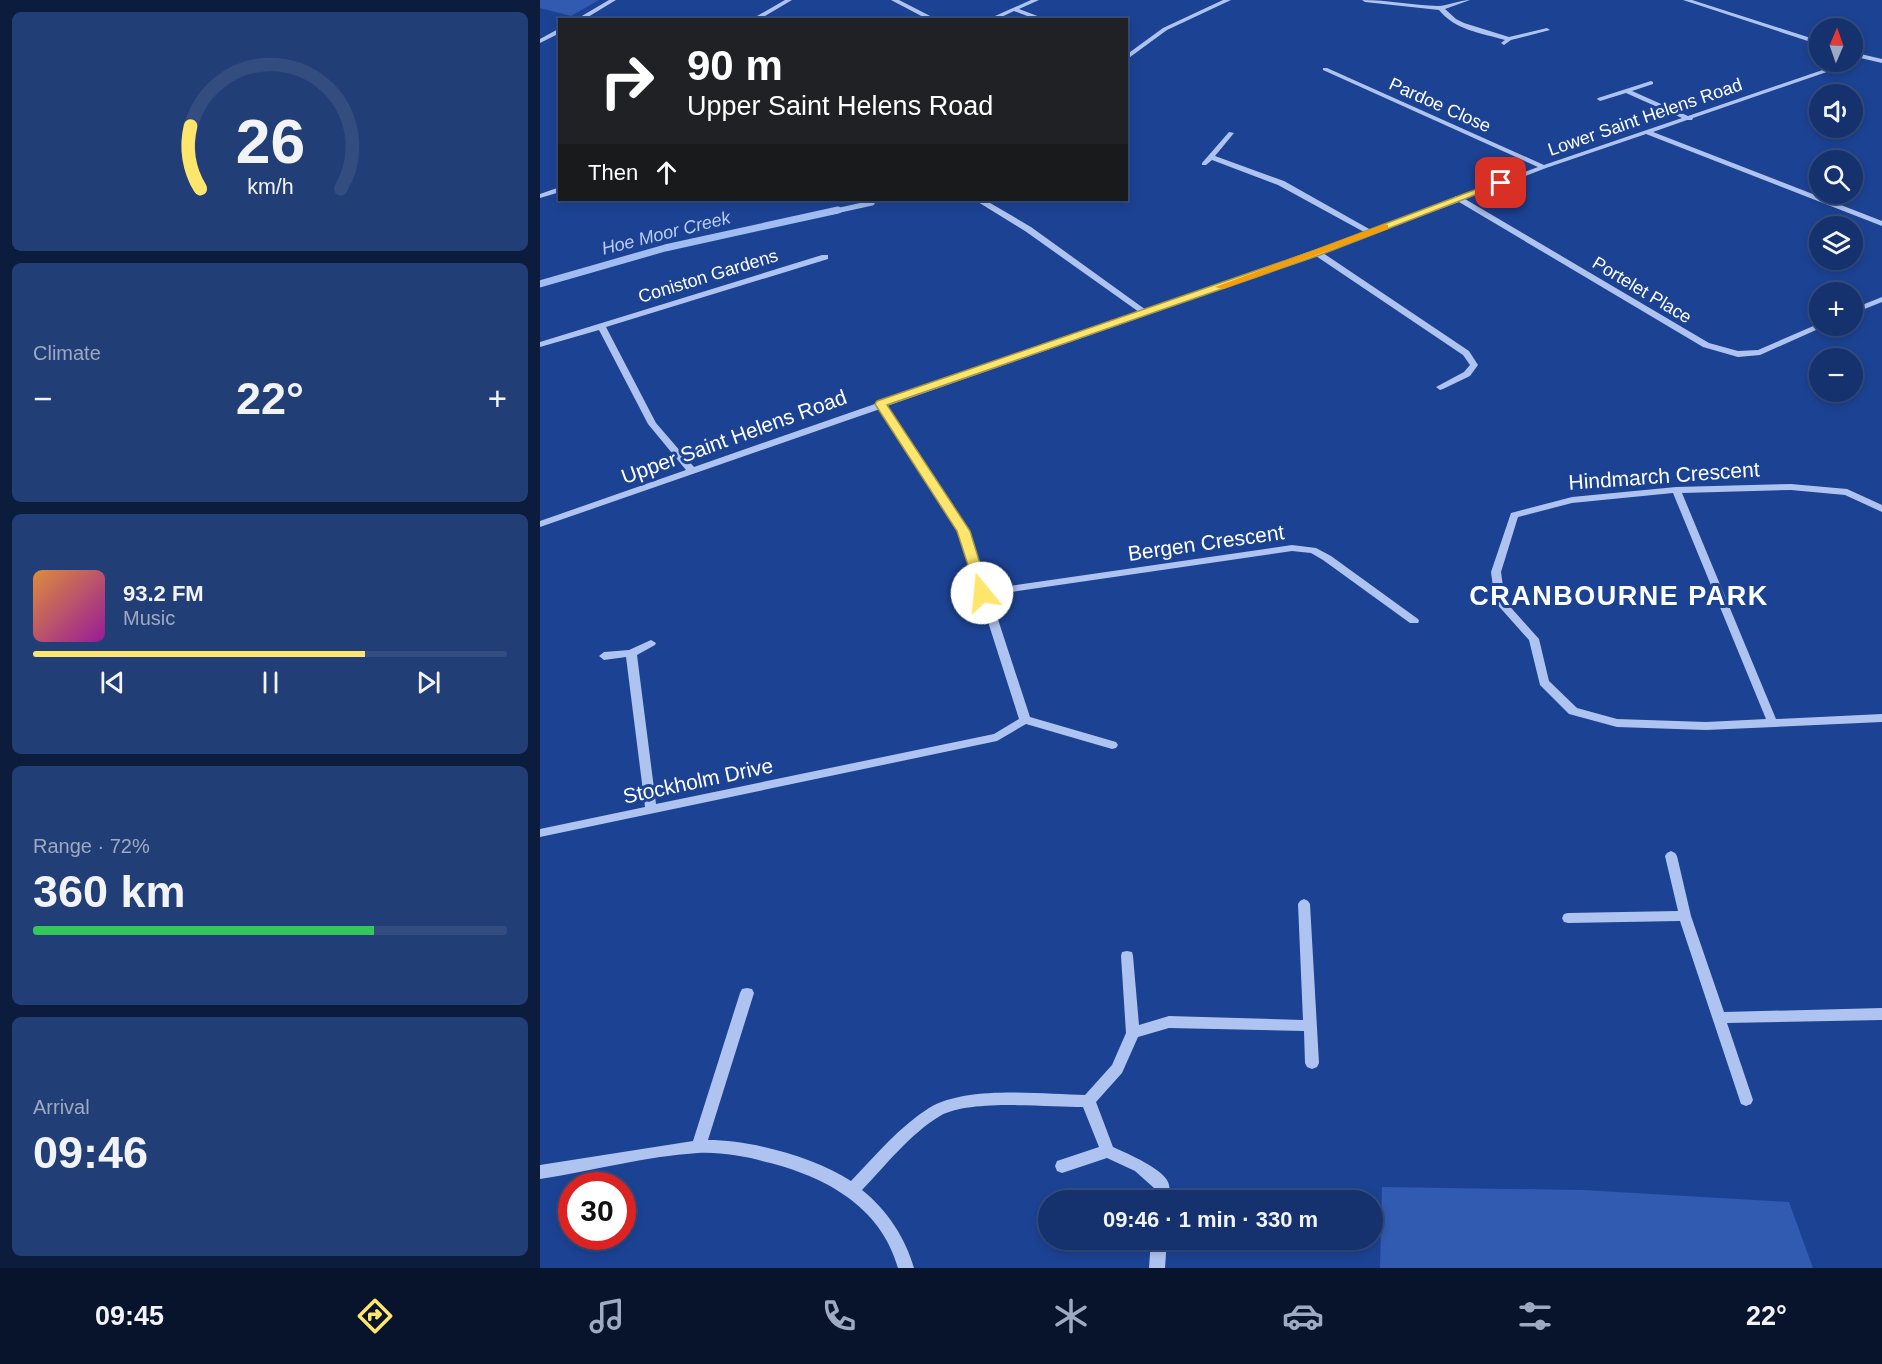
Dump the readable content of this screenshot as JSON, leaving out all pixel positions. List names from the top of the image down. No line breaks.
{"streets":{"street":["Pardoe Close","Lower Saint Helens Road","Coniston Gardens","Portelet Place","Upper Saint Helens Road","Hindmarch Crescent","Bergen Crescent","Stockholm Drive"]},"crossings":[["Pardoe Close","Lower Saint Helens Road"],["Lower Saint Helens Road","Portelet Place"],["Lower Saint Helens Road","Upper Saint Helens Road"]],"districts":["CRANBOURNE PARK"],"water":["Hoe Moor Creek"],"north":"top","page":{"map_buttons":["+","−"],"turn":["90 m","Upper Saint Helens Road"],"then":"Then","tile":["Climate",["Range · 72%","360 km"],["Arrival","09:46"]],"heat":["−","22°","+"],"song":["93.2 FM","Music"],"limit":"30","trip":"09:46 · 1 min · 330 m","tabs":["09:45","22°"],"gauge":["26","km/h"]}}
